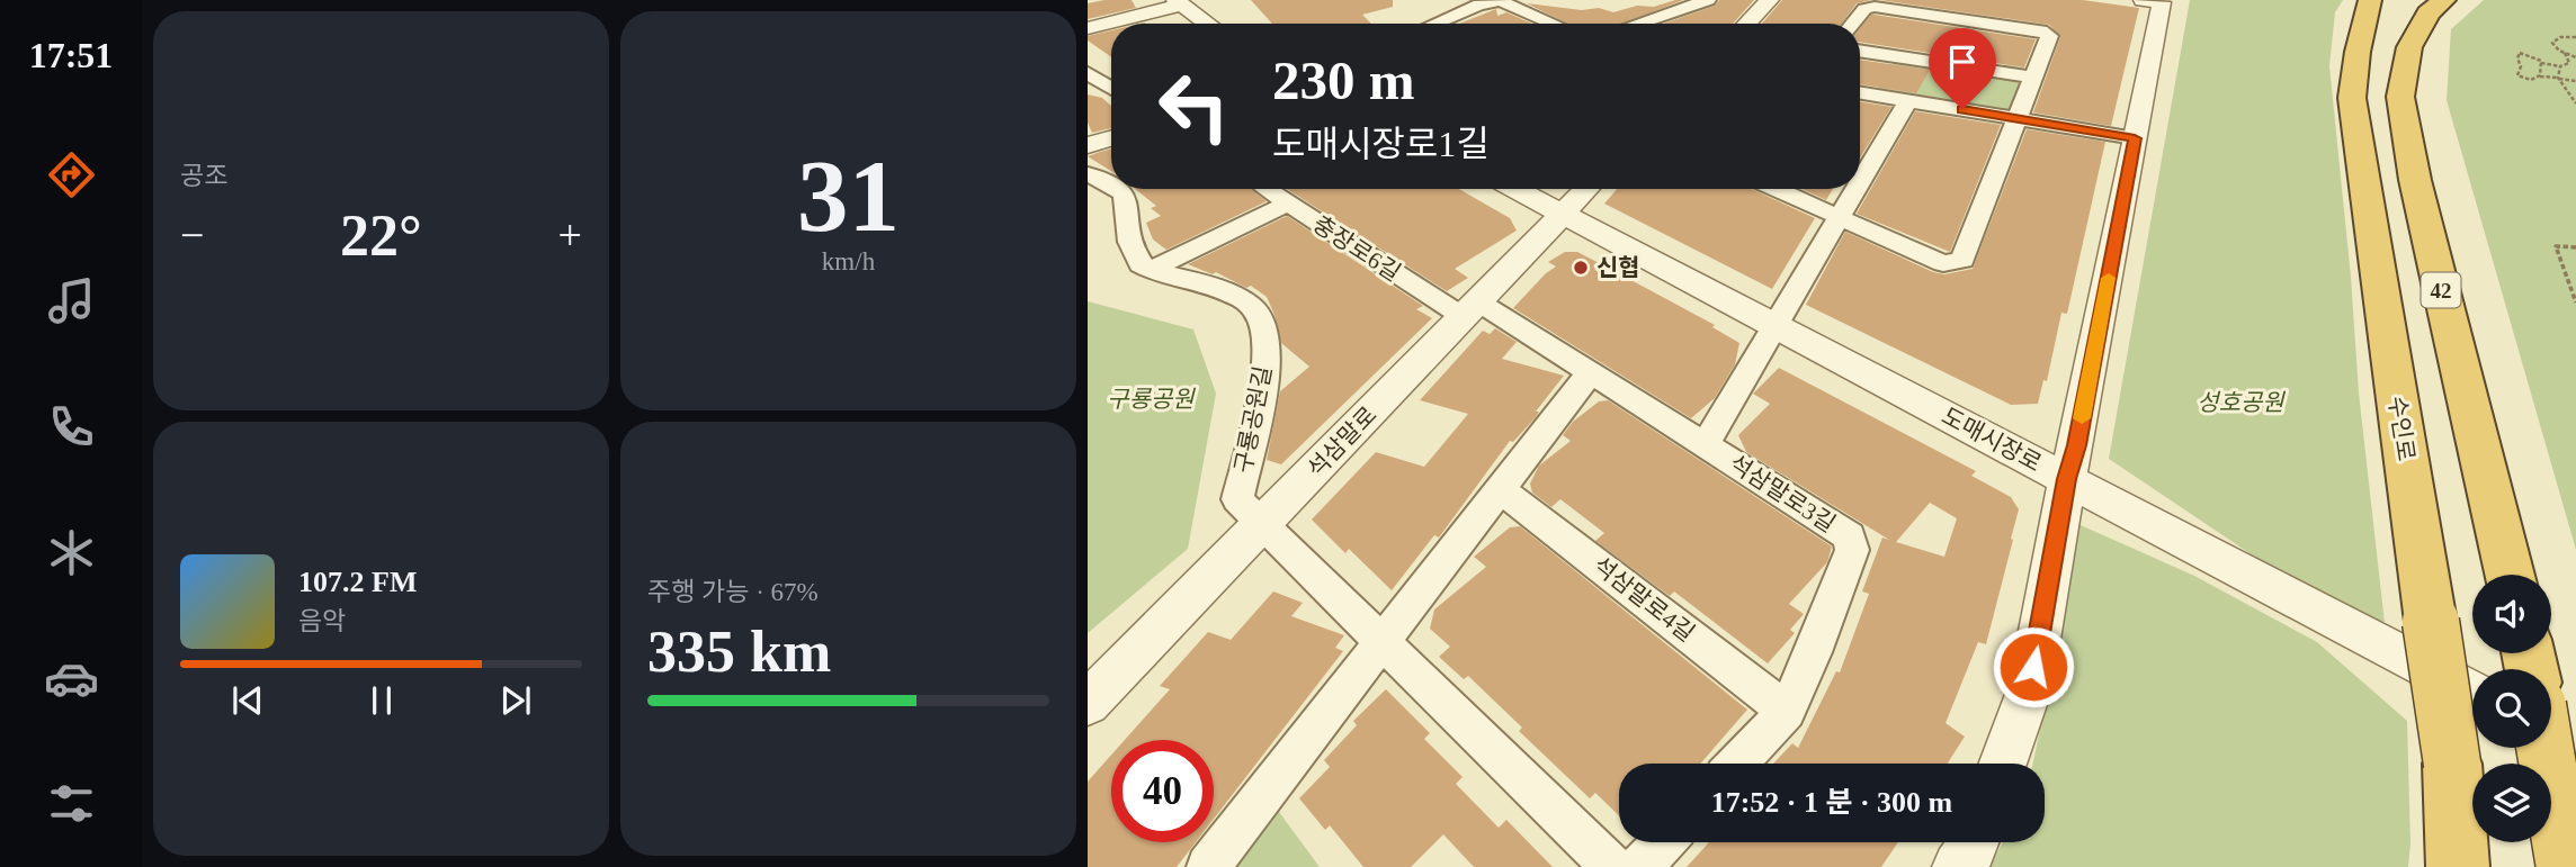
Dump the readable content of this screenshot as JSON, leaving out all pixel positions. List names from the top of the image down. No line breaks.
{"streets":{"highway":["42","수인로"],"street":["충장로6길","구룡공원길","도매시장로","석삼말로","석삼말로3길","석삼말로4길"]},"crossings":[["충장로6길","석삼말로"],["충장로6길","석삼말로3길"],["구룡공원길","석삼말로"],["도매시장로","석삼말로"],["석삼말로","석삼말로3길"],["석삼말로3길","석삼말로4길"]],"parks":["구룡공원","성호공원"],"places":["신협"],"page":{"tabs":"17:51","tile":["공조",["31","km/h"],["주행 가능 · 67%","335 km"]],"turn":["230 m","도매시장로1길"],"heat":["−","22°","+"],"song":["107.2 FM","음악"],"limit":"40","trip":"17:52 · 1 분 · 300 m"}}
